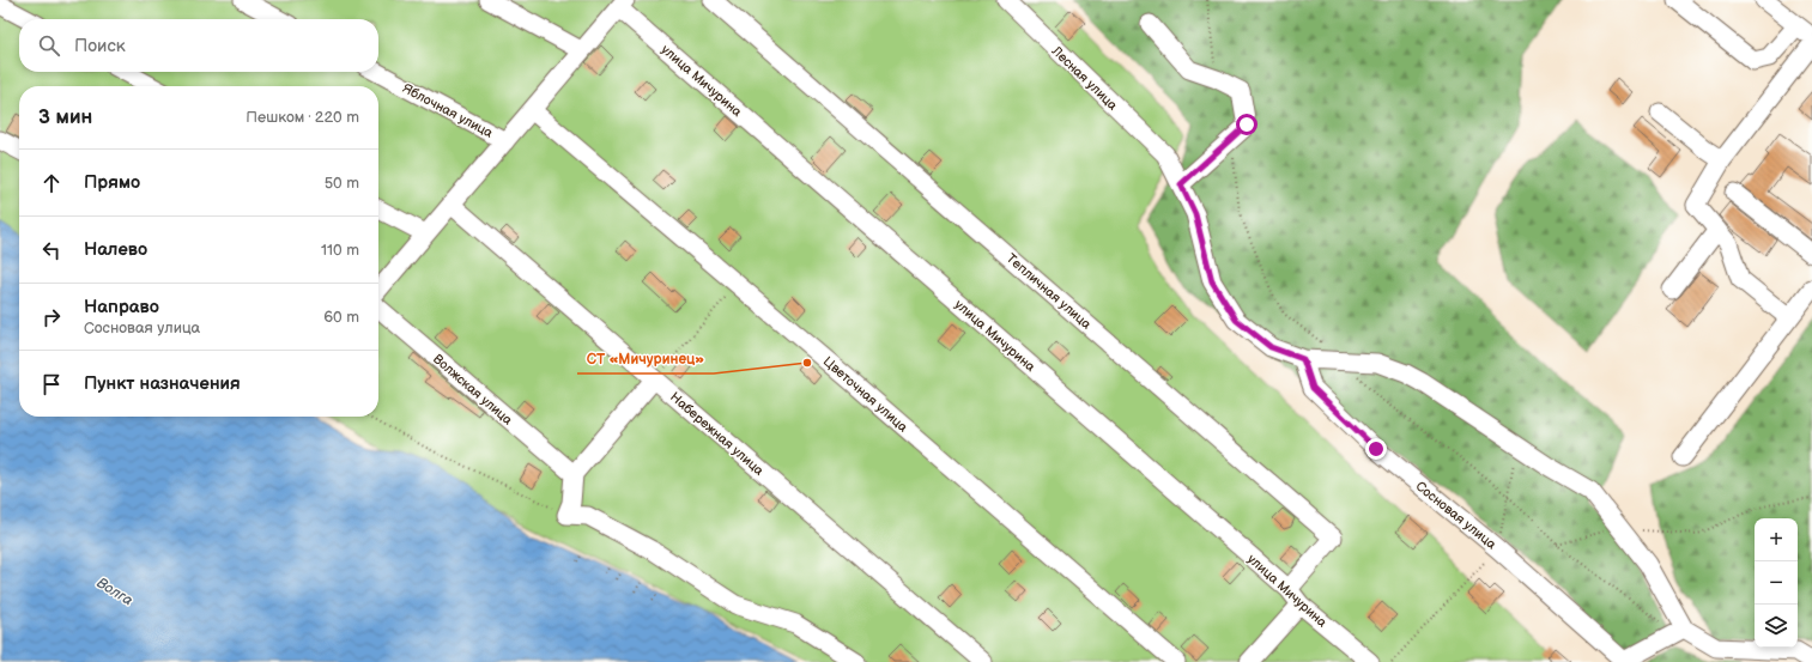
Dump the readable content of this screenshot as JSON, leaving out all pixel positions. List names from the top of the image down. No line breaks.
{"streets":{"street":["Лесная улица","улица Мичурина","Яблочная улица","Тепличная улица","Волжская улица","Цветочная улица","Набережная улица","Сосновая улица"]},"crossings":[["Лесная улица","Сосновая улица"],["улица Мичурина","Тепличная улица"]],"water":["Волга"],"places":["СТ «Мичуринец»"],"page":{"search":"Поиск","heading":["3 мин","Пешком · 220 m"],"list":[["Прямо","50 m"],["Налево","110 m"],["Направо","Сосновая улица","60 m"],"Пункт назначения"],"map_buttons":["+","−"]}}
